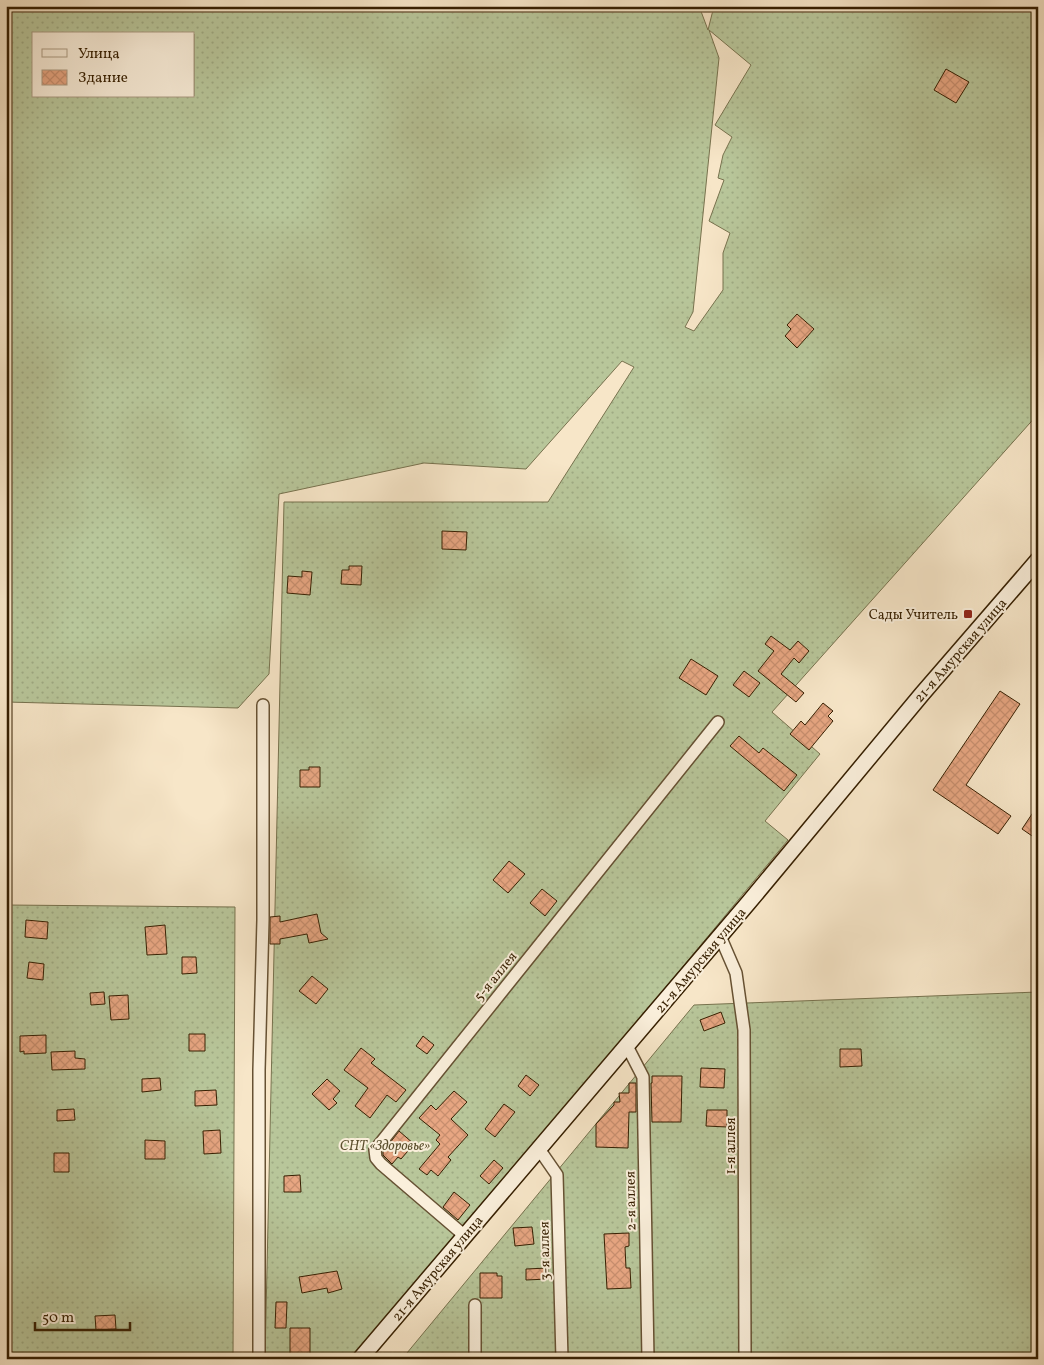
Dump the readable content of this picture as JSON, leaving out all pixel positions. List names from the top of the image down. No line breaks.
{"streets":{"main road":["21-я Амурская улица"],"street":["5-я аллея","1-я аллея","2-я аллея","3-я аллея"]},"crossings":[["21-я Амурская улица","5-я аллея"],["21-я Амурская улица","1-я аллея"],["21-я Амурская улица","2-я аллея"],["21-я Амурская улица","3-я аллея"]],"parks":["СНТ «Здоровье»"],"places":{"transit":["Сады Учитель"]},"legend":["Улица","Здание"],"scale_bar":"50 m"}
